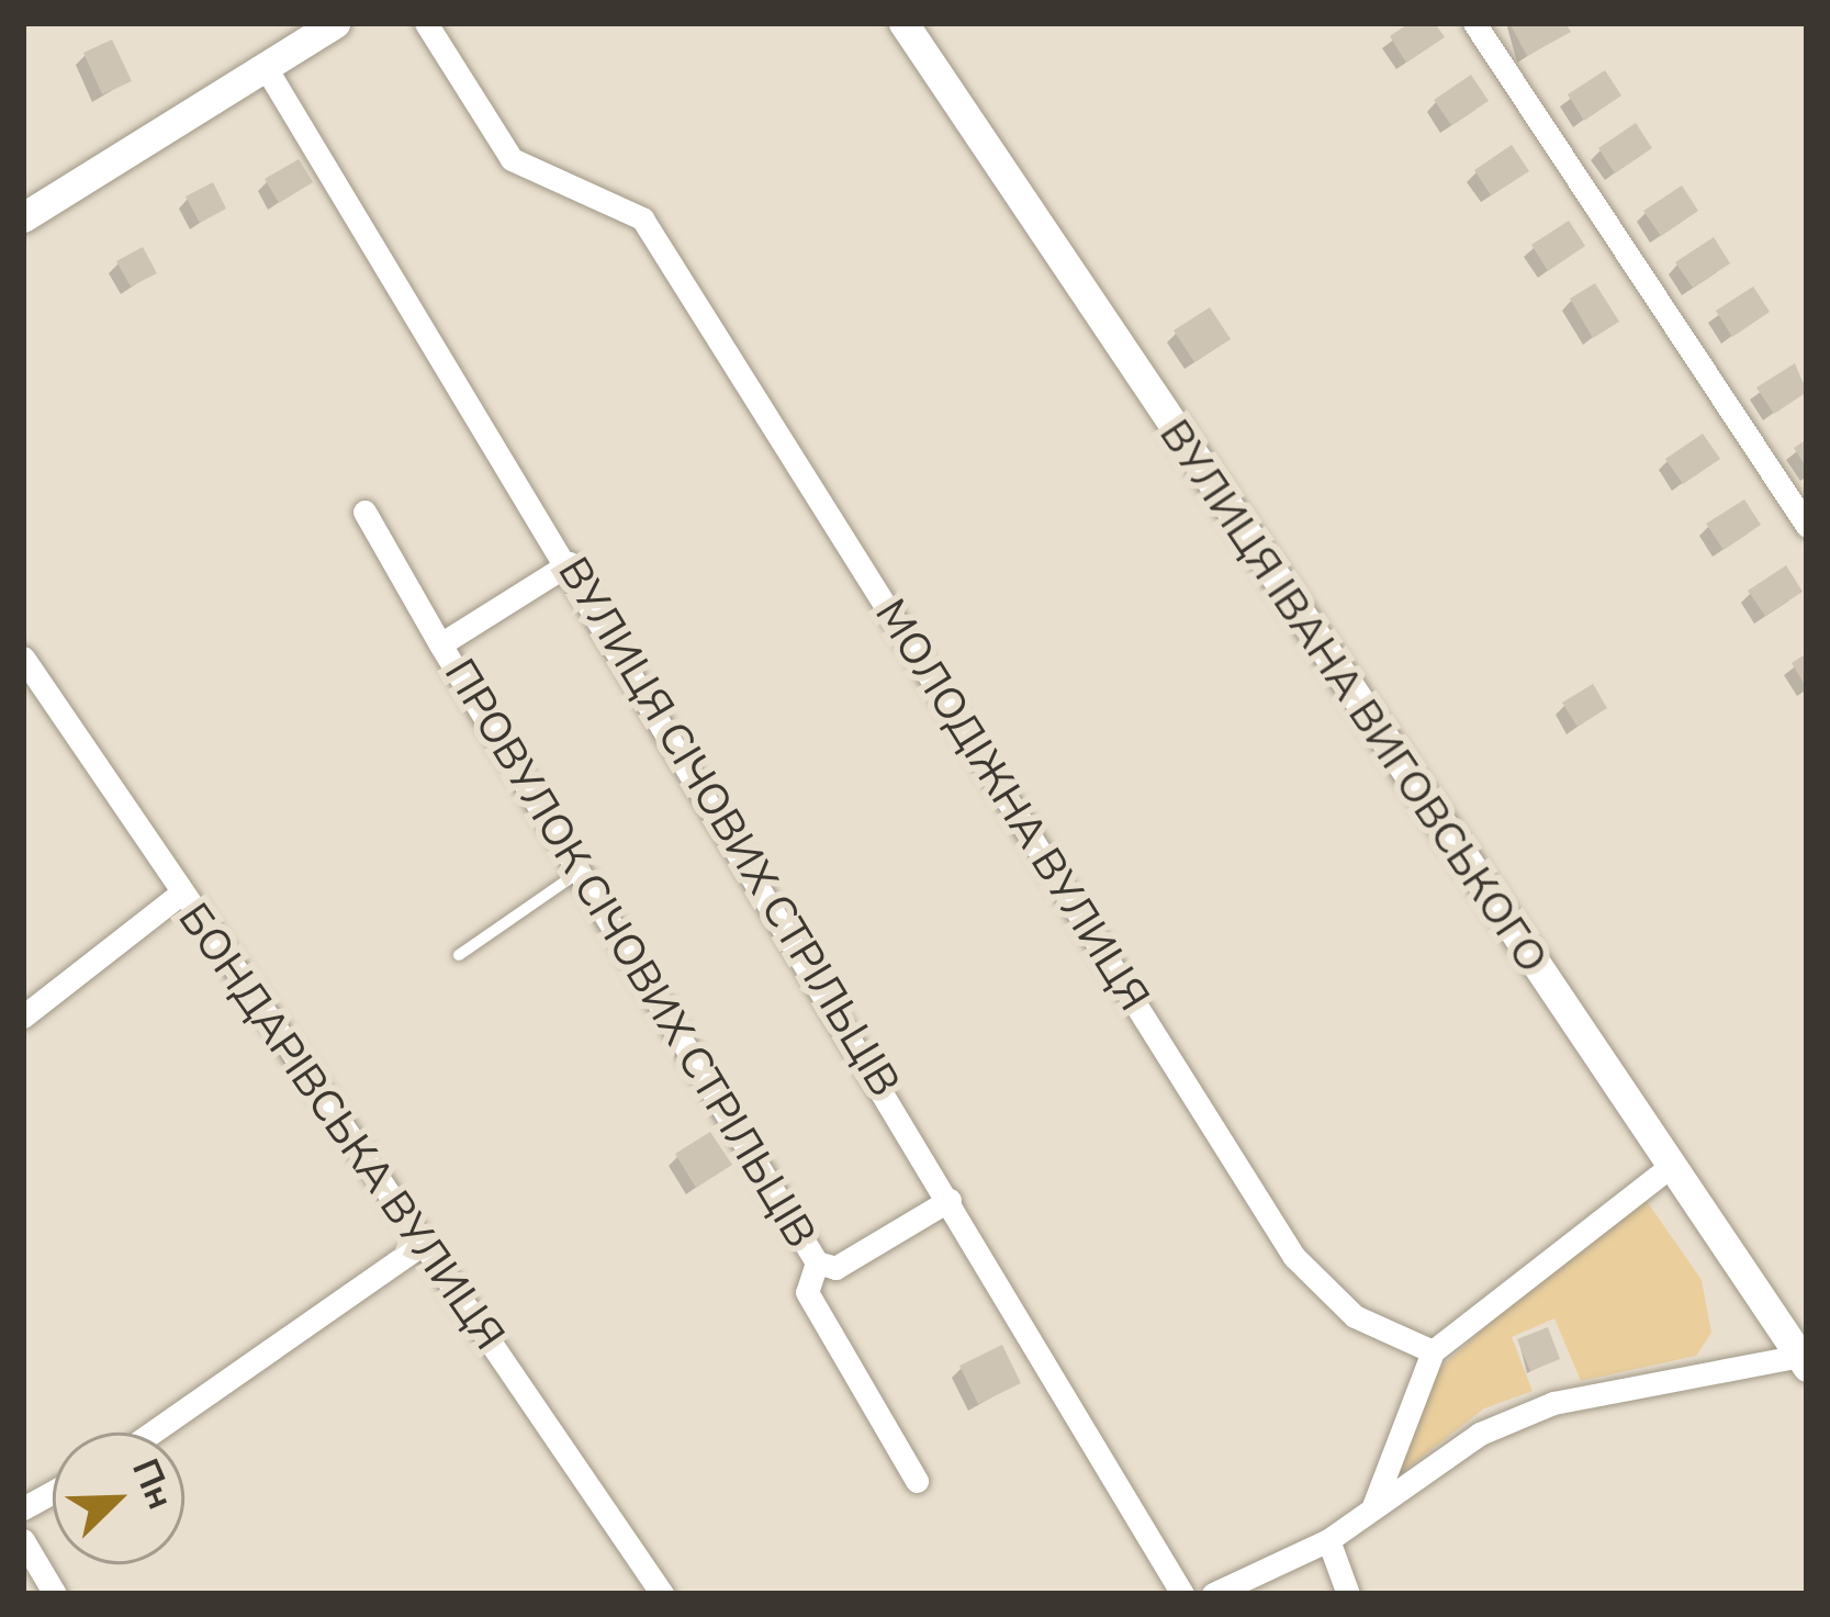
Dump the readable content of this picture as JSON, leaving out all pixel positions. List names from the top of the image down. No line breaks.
{"streets":{"street":["ВУЛИЦЯ ІВАНА ВИГОВСЬКОГО","МОЛОДІЖНА ВУЛИЦЯ","ВУЛИЦЯ СІЧОВИХ СТРІЛЬЦІВ","ПРОВУЛОК СІЧОВИХ СТРІЛЬЦІВ","БОНДАРІВСЬКА ВУЛИЦЯ"]},"crossings":[["ВУЛИЦЯ СІЧОВИХ СТРІЛЬЦІВ","ПРОВУЛОК СІЧОВИХ СТРІЛЬЦІВ"]],"north":"top right"}
